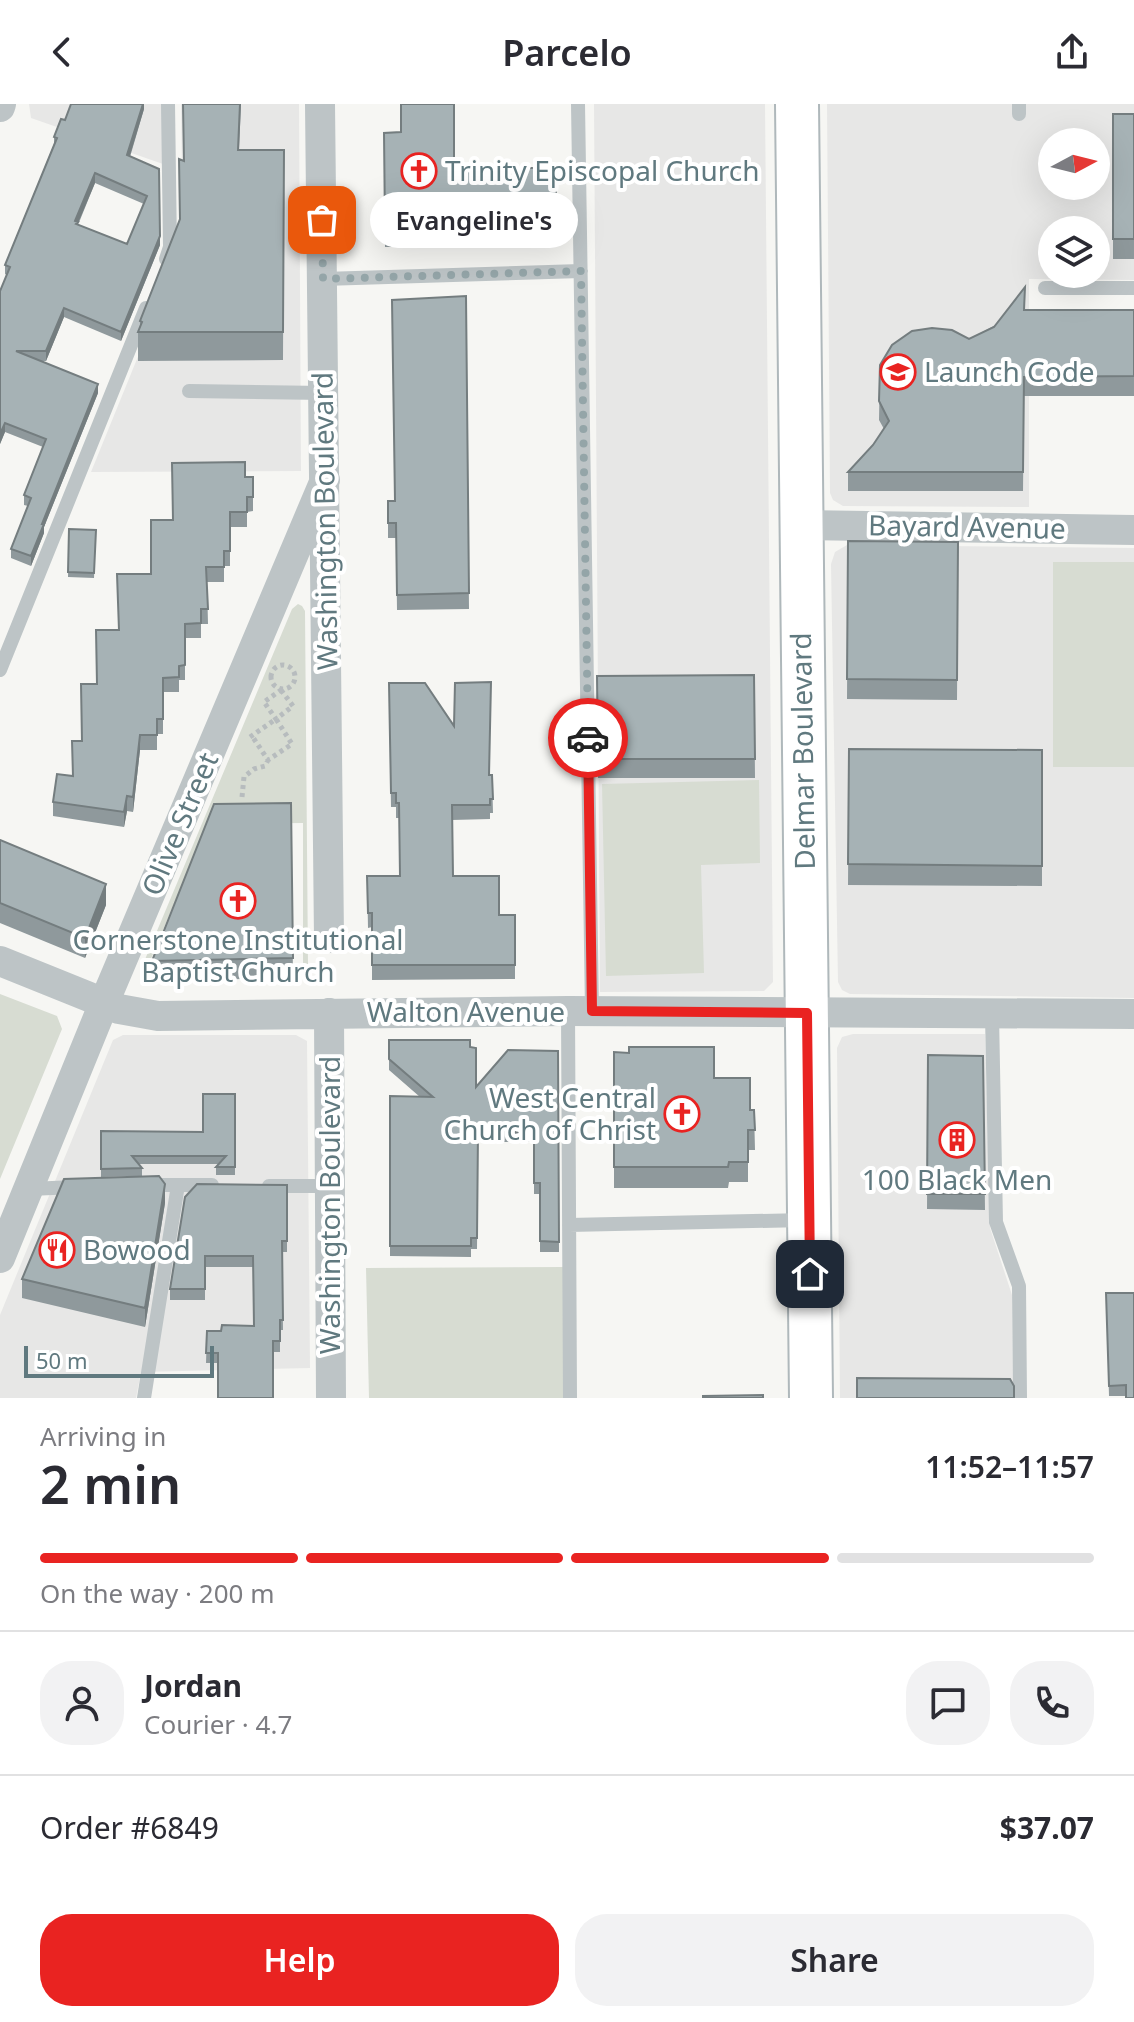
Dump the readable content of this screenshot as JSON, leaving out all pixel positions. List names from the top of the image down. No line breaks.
{"streets":{"main road":["Delmar Boulevard"],"street":["Washington Boulevard","Bayard Avenue","Olive Street","Walton Avenue"]},"crossings":[["Washington Boulevard","Olive Street"],["Washington Boulevard","Walton Avenue"],["Bayard Avenue","Delmar Boulevard"],["Delmar Boulevard","Walton Avenue"],["Olive Street","Walton Avenue"]],"places":{"church":["Trinity Episcopal Church","Cornerstone Institutional Baptist Church","West Central Church of Christ"],"other":["Evangeline's"],"school or university":["Launch Code"],"building":["100 Black Men"],"restaurant":["Bowood"]},"scale_bar":"50 m","north":"right","page":{"header":"Parcelo","bubble":"Evangeline's","scale":"50 m","heading":["2 min","Arriving in","11:52–11:57"],"panel":["Jordan","Courier · 4.7","Order #6849","$37.07"],"bar":"On the way · 200 m","buttons":["Help","Share"]}}
